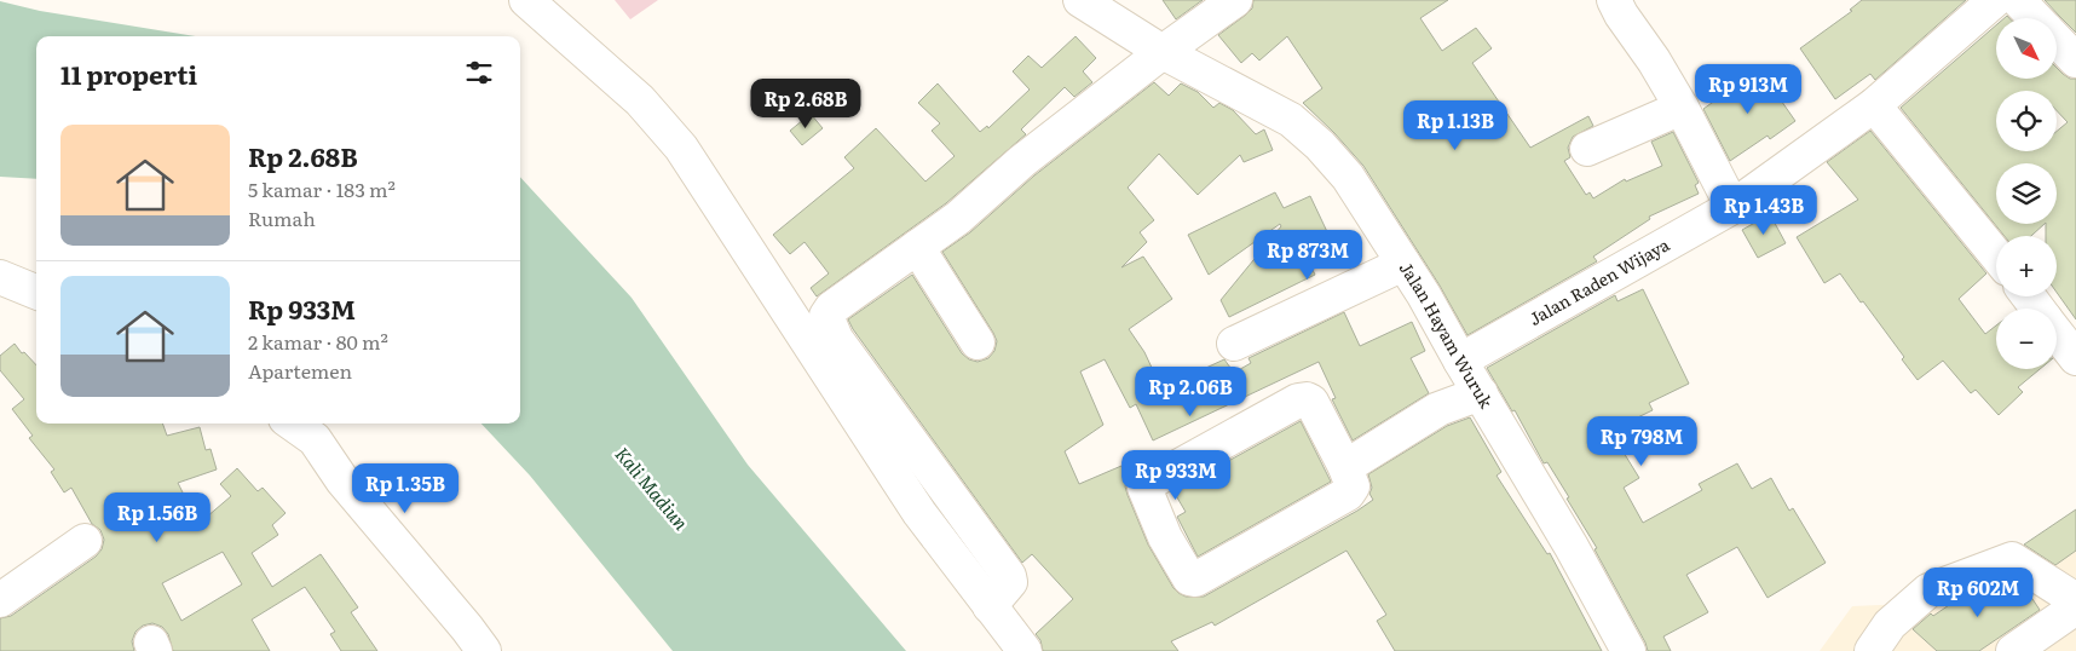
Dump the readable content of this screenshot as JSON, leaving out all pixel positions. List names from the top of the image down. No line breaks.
{"streets":{"street":["Jalan Raden Wijaya","Jalan Hayam Wuruk"]},"crossings":[["Jalan Raden Wijaya","Jalan Hayam Wuruk"]],"water":["Kali Madiun"],"north":"bottom right","page":{"map_buttons":["+","−"],"heading":"11 properti","price":["Rp 913M","Rp 2.68B","Rp 1.13B","Rp 1.43B","Rp 873M","Rp 2.06B","Rp 798M","Rp 933M","Rp 1.35B","Rp 1.56B","Rp 602M"],"list":[{"name":"Rp 2.68B","note":"5 kamar · 183 m² · Rumah"},{"name":"Rp 933M","note":"2 kamar · 80 m² · Apartemen"}]}}
